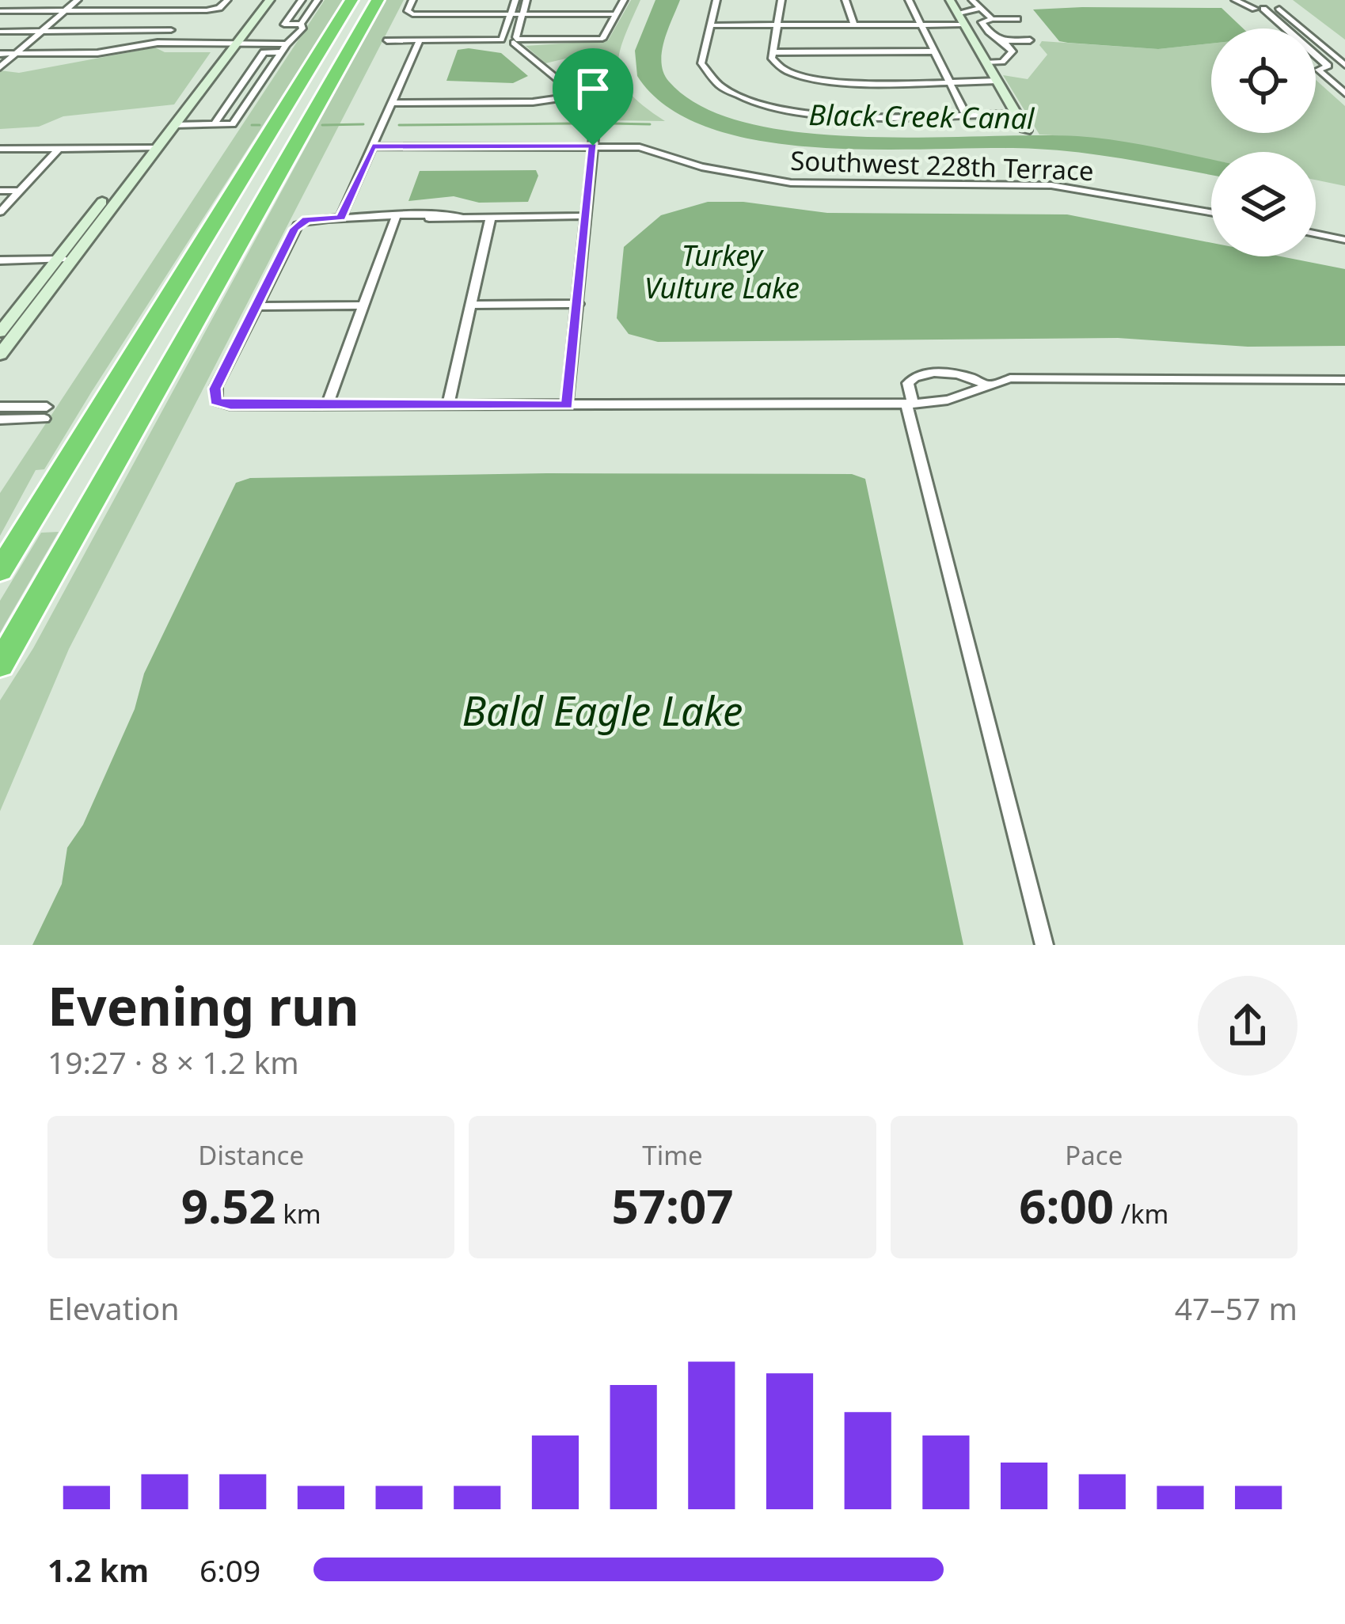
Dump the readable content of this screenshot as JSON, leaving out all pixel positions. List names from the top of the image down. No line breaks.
{"streets":{"street":["Southwest 228th Terrace"]},"water":["Black Creek Canal","Turkey Vulture Lake","Bald Eagle Lake"],"page":{"heading":["Evening run","19:27 · 8 × 1.2 km"],"stats":[["Distance","9.52 km"],["Time","57:07"],["Pace","6:00 /km"]],"chart":["Elevation","47–57 m"],"list":[{"name":"1.2 km","note":"6:09"}]}}
